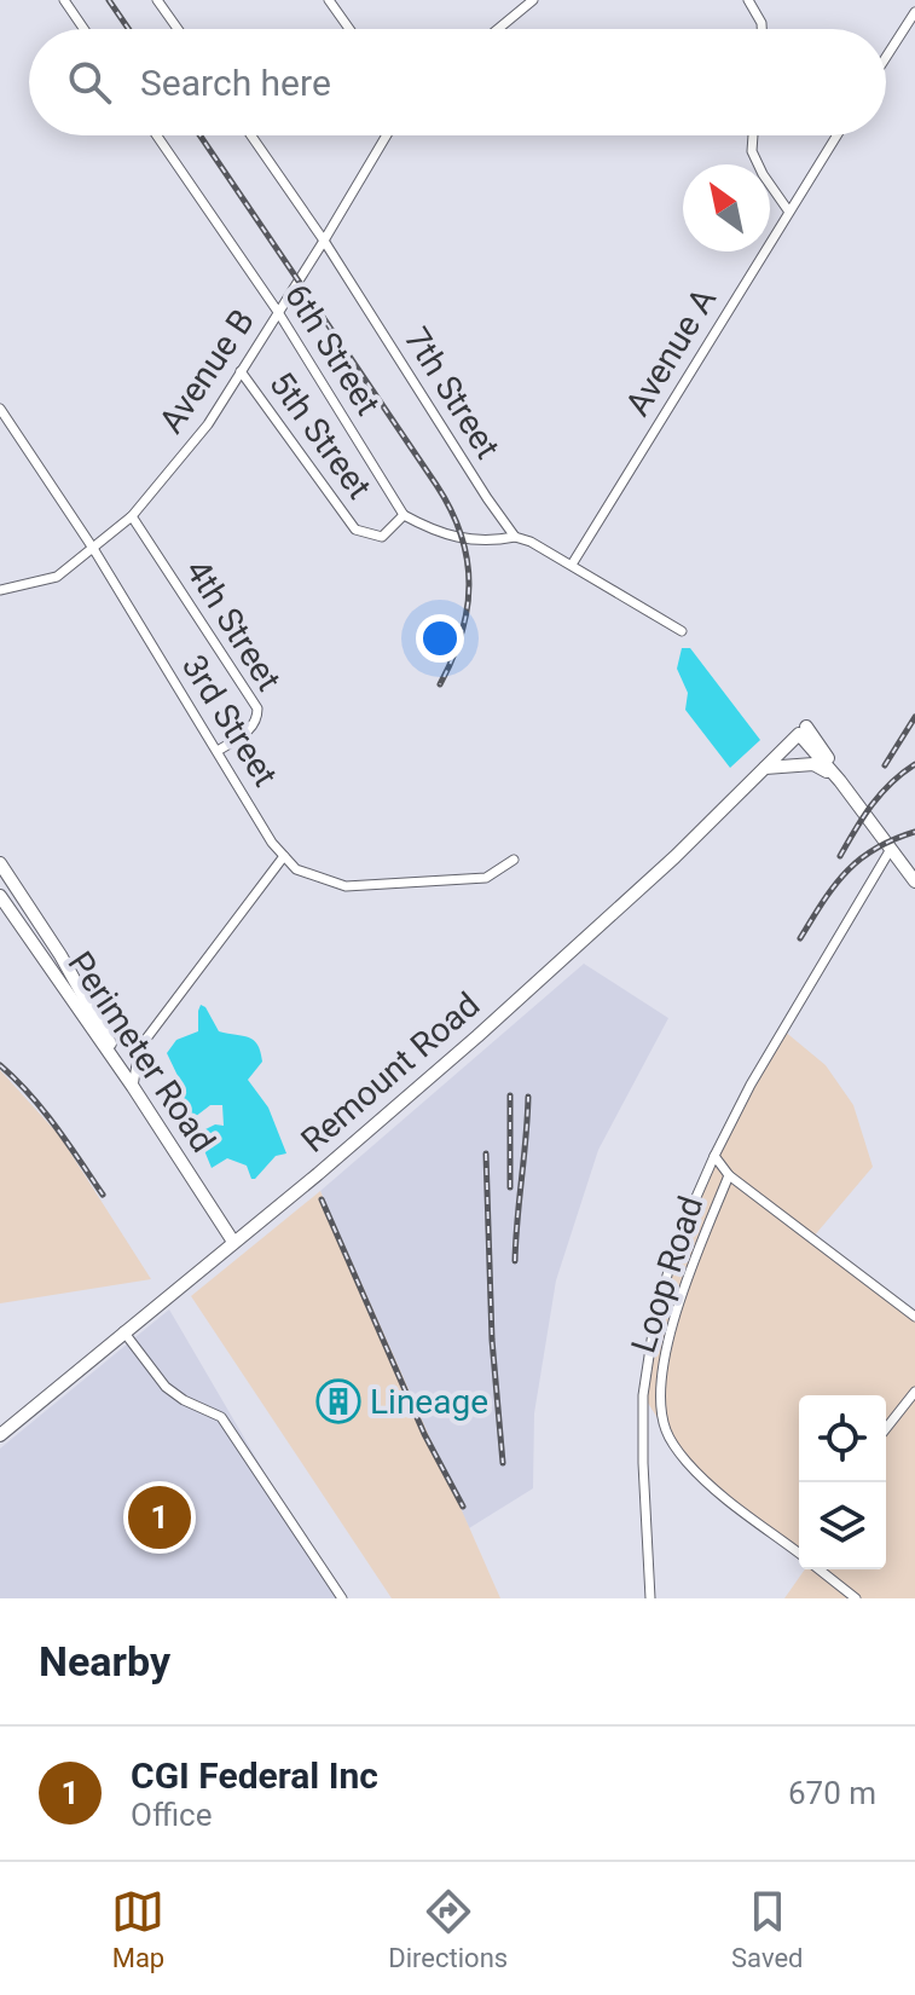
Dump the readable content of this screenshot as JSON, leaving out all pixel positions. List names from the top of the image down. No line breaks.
{"streets":{"main road":["Perimeter Road","Remount Road"],"street":["6th Street","Avenue A","Avenue B","7th Street","5th Street","4th Street","3rd Street","Loop Road"]},"crossings":[["6th Street","Avenue B"],["6th Street","5th Street"],["Avenue A","7th Street"],["Avenue B","7th Street"],["Avenue B","5th Street"],["Avenue B","4th Street"],["Avenue B","3rd Street"],["4th Street","3rd Street"],["Perimeter Road","Remount Road"]],"places":{"building":["Lineage"]},"north":"top left","page":{"search":"Search here","pins":"1","heading":"Nearby","list":[{"mark":"1","name":"CGI Federal Inc","note":"Office","value":"670 m"}],"nav":["Map","Directions","Saved"]}}
